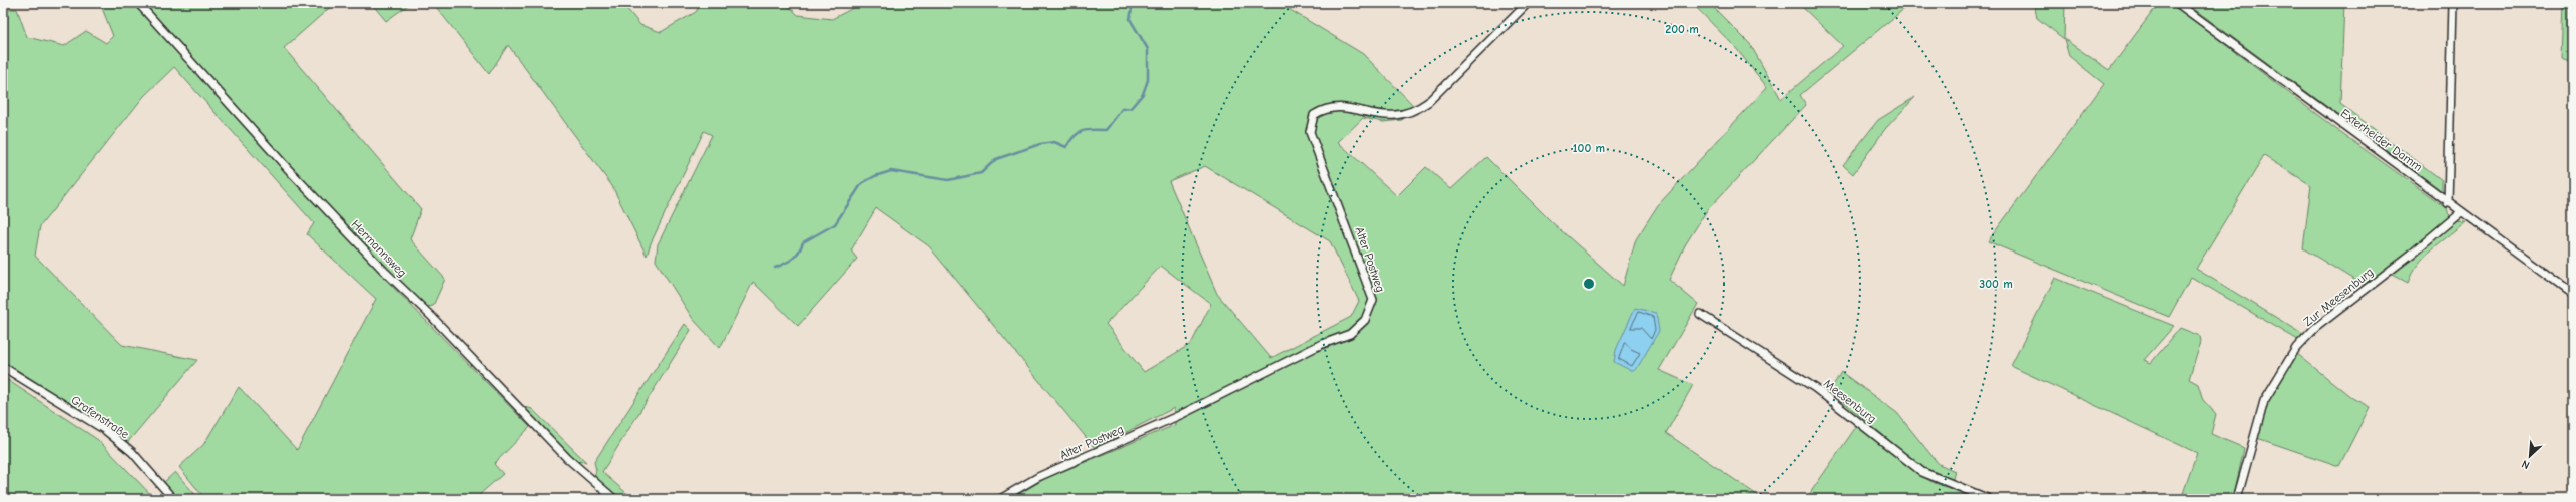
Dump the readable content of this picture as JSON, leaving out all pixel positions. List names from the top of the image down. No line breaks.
{"streets":{"street":["Exterheider Damm","Hermannsweg","Alter Postweg","Zur Meesenburg","Meesenburg","Grafenstraße"]},"crossings":[["Exterheider Damm","Zur Meesenburg"]],"north":"bottom left","rings":["200 m","100 m","300 m"]}
